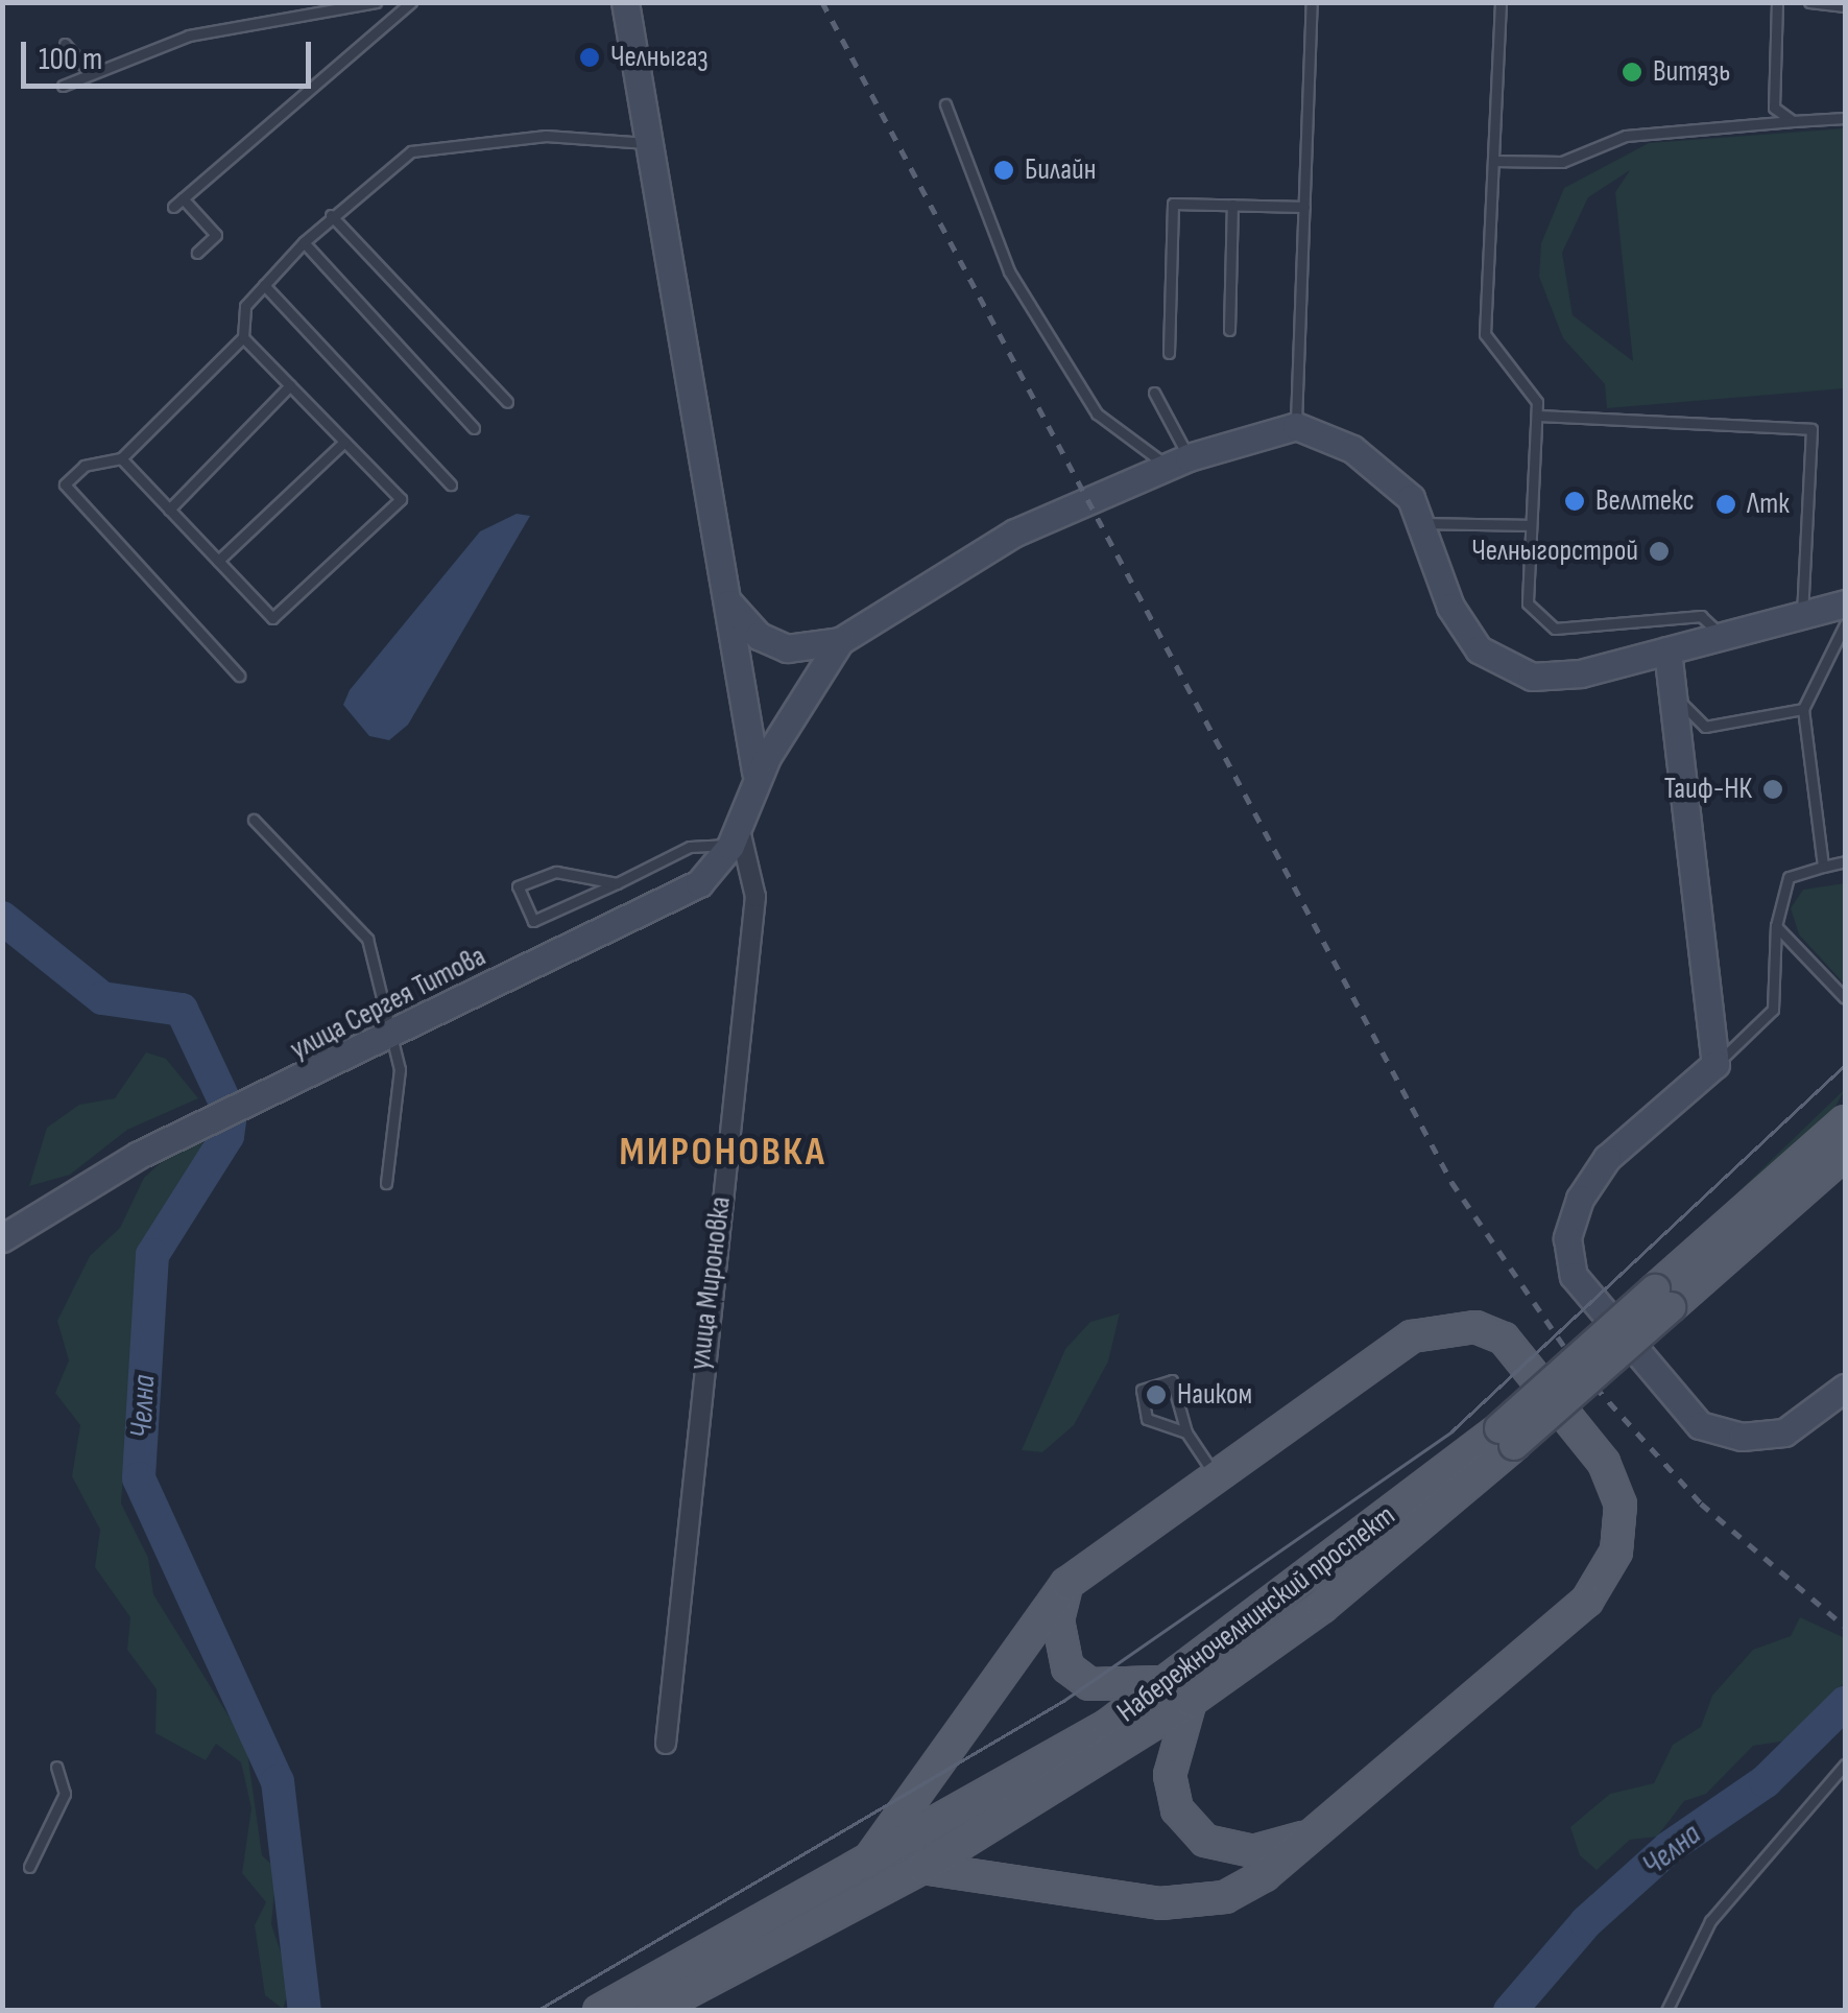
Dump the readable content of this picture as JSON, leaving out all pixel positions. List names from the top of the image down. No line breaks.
{"streets":{"main road":["Набережночелнинский проспект"],"street":["улица Сергея Титова","улица Мироновка"]},"crossings":[["улица Сергея Титова","улица Мироновка"]],"districts":["МИРОНОВКА"],"water":["Челна"],"places":["Челныгаз","Витязь","Билайн","Веллтекс","Лтк","Челныгорстрой","Таиф-НК","Наиком"],"scale_bar":"100 m"}
